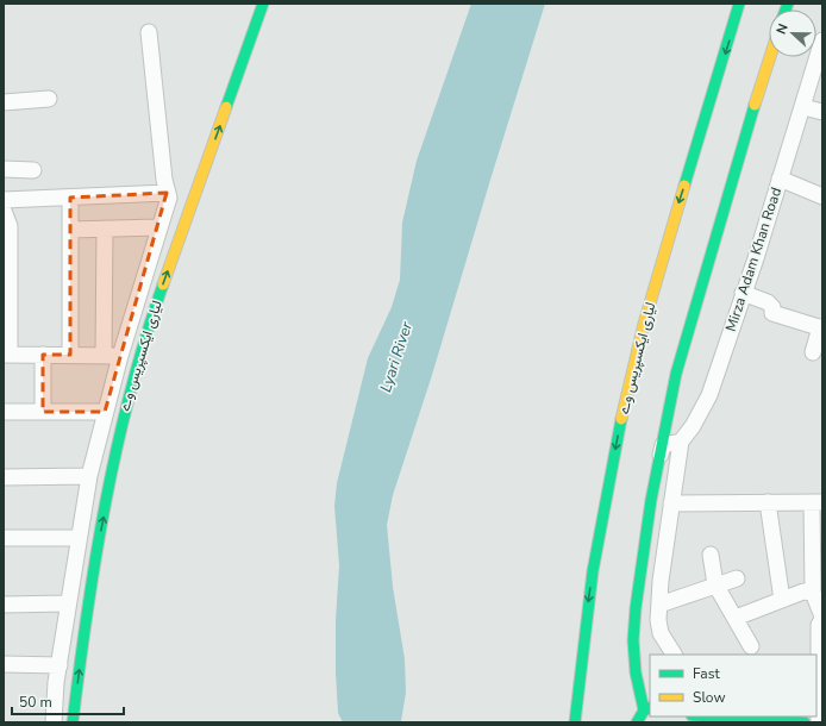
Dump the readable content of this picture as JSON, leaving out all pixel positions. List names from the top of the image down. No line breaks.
{"streets":{"main road":["Mirza Adam Khan Road","لیاری ایکسپریس وے"]},"water":["Lyari River"],"legend":["Fast","Slow"],"scale_bar":"50 m","north":"left"}
